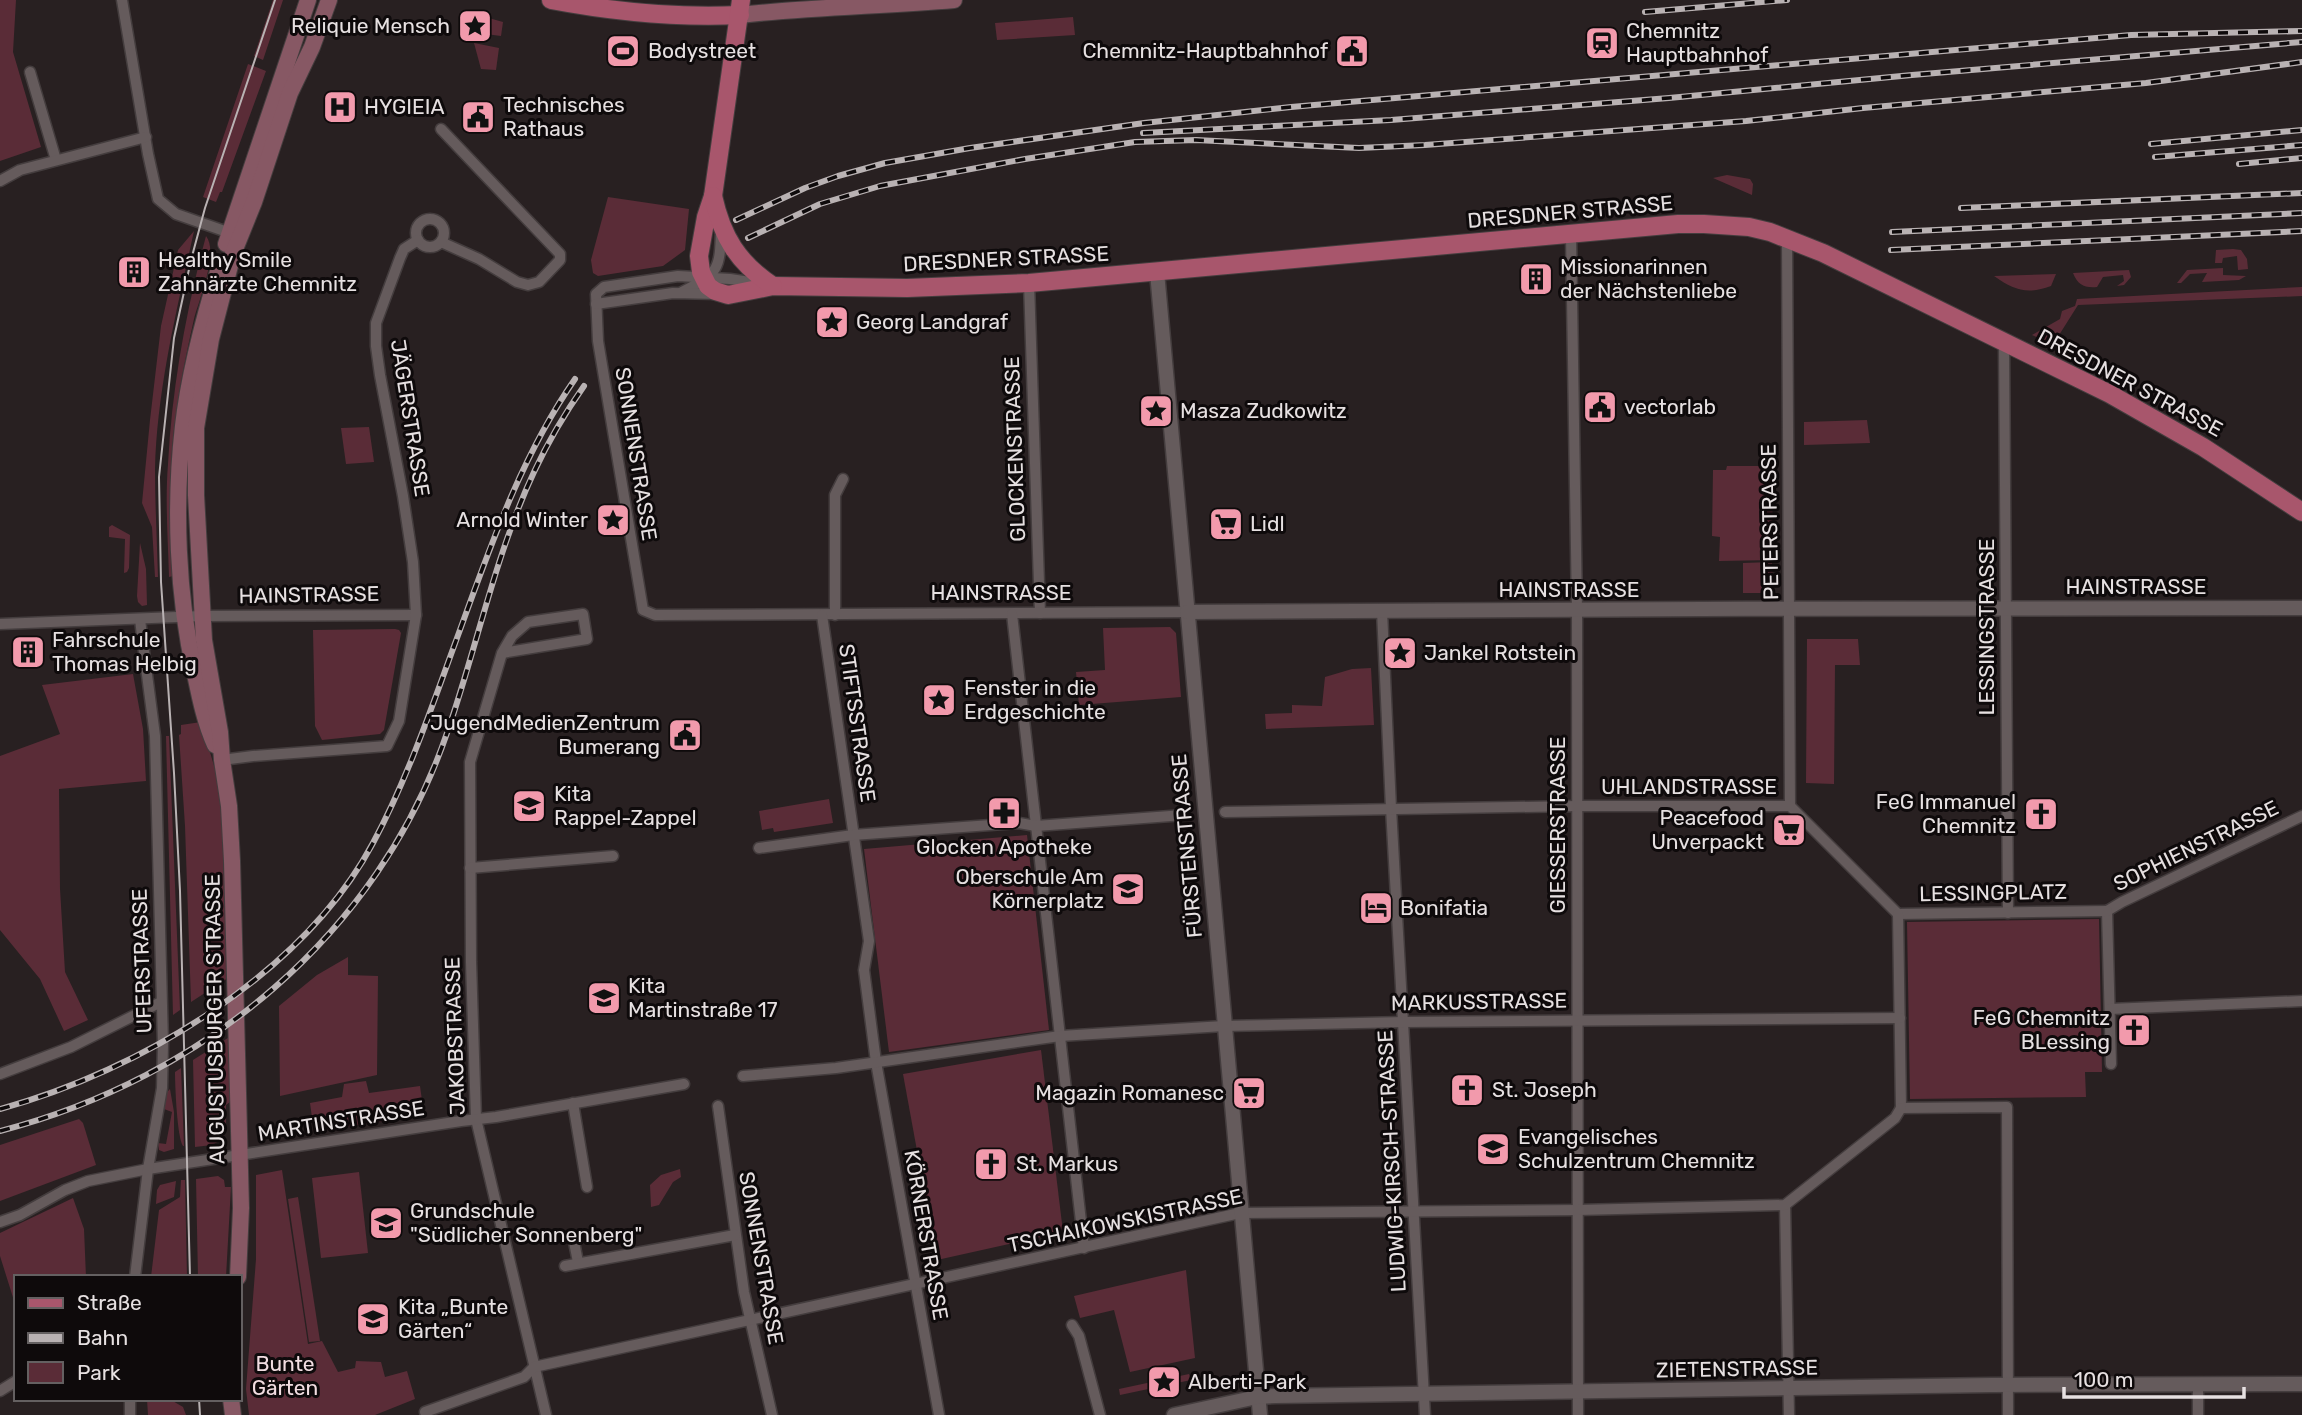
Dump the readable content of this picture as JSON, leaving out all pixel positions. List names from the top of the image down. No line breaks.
{"streets":{"main road":["DRESDNER STRASSE","AUGUSTUSBURGER STRASSE"],"street":["JÄGERSTRASSE","GLOCKENSTRASSE","SONNENSTRASSE","PETERSTRASSE","HAINSTRASSE","LESSINGSTRASSE","STIFTSSTRASSE","UHLANDSTRASSE","GIESSERSTRASSE","FÜRSTENSTRASSE","SOPHIENSTRASSE","LESSINGPLATZ","UFERSTRASSE","MARKUSSTRASSE","JAKOBSTRASSE","MARTINSTRASSE","LUDWIG-KIRSCH-STRASSE","TSCHAIKOWSKISTRASSE","KÖRNERSTRASSE","ZIETENSTRASSE"]},"crossings":[["DRESDNER STRASSE","GLOCKENSTRASSE"],["DRESDNER STRASSE","SONNENSTRASSE"],["DRESDNER STRASSE","PETERSTRASSE"],["DRESDNER STRASSE","LESSINGSTRASSE"],["DRESDNER STRASSE","GIESSERSTRASSE"],["DRESDNER STRASSE","FÜRSTENSTRASSE"],["JÄGERSTRASSE","HAINSTRASSE"],["JÄGERSTRASSE","AUGUSTUSBURGER STRASSE"],["GLOCKENSTRASSE","HAINSTRASSE"],["SONNENSTRASSE","HAINSTRASSE"],["SONNENSTRASSE","TSCHAIKOWSKISTRASSE"],["PETERSTRASSE","HAINSTRASSE"],["PETERSTRASSE","UHLANDSTRASSE"],["HAINSTRASSE","LESSINGSTRASSE"],["HAINSTRASSE","STIFTSSTRASSE"],["HAINSTRASSE","GIESSERSTRASSE"],["HAINSTRASSE","FÜRSTENSTRASSE"],["HAINSTRASSE","UFERSTRASSE"],["HAINSTRASSE","AUGUSTUSBURGER STRASSE"],["HAINSTRASSE","LUDWIG-KIRSCH-STRASSE"],["LESSINGSTRASSE","LESSINGPLATZ"],["STIFTSSTRASSE","MARKUSSTRASSE"],["STIFTSSTRASSE","KÖRNERSTRASSE"],["UHLANDSTRASSE","GIESSERSTRASSE"],["UHLANDSTRASSE","LESSINGPLATZ"],["UHLANDSTRASSE","LUDWIG-KIRSCH-STRASSE"],["GIESSERSTRASSE","MARKUSSTRASSE"],["GIESSERSTRASSE","TSCHAIKOWSKISTRASSE"],["GIESSERSTRASSE","ZIETENSTRASSE"],["FÜRSTENSTRASSE","MARKUSSTRASSE"],["FÜRSTENSTRASSE","TSCHAIKOWSKISTRASSE"],["FÜRSTENSTRASSE","ZIETENSTRASSE"],["SOPHIENSTRASSE","LESSINGPLATZ"],["LESSINGPLATZ","MARKUSSTRASSE"],["UFERSTRASSE","MARTINSTRASSE"],["MARKUSSTRASSE","LUDWIG-KIRSCH-STRASSE"],["MARKUSSTRASSE","KÖRNERSTRASSE"],["AUGUSTUSBURGER STRASSE","MARTINSTRASSE"],["JAKOBSTRASSE","MARTINSTRASSE"],["JAKOBSTRASSE","TSCHAIKOWSKISTRASSE"],["LUDWIG-KIRSCH-STRASSE","TSCHAIKOWSKISTRASSE"],["LUDWIG-KIRSCH-STRASSE","ZIETENSTRASSE"],["TSCHAIKOWSKISTRASSE","KÖRNERSTRASSE"]],"parks":["Bunte Gärten"],"places":{"place":["Reliquie Mensch","Georg Landgraf","Masza Zudkowitz","Arnold Winter","Jankel Rotstein","Fenster in die Erdgeschichte","Alberti-Park"],"station":["Chemnitz Hauptbahnhof"],"sports":["Bodystreet"],"public building":["Chemnitz-Hauptbahnhof","Technisches Rathaus","vectorlab","JugendMedienZentrum Bumerang"],"hospital":["HYGIEIA"],"building":["Healthy Smile Zahnärzte Chemnitz","Missionarinnen der Nächstenliebe","Fahrschule Thomas Helbig"],"supermarket":["Lidl","Peacefood Unverpackt","Magazin Romanesc"],"school or university":["Kita Rappel-Zappel","Oberschule Am Körnerplatz","Kita Martinstraße 17","Evangelisches Schulzentrum Chemnitz","Grundschule \"Südlicher Sonnenberg\"","Kita „Bunte Gärten“"],"pharmacy":["Glocken Apotheke"],"church":["FeG Immanuel Chemnitz","FeG Chemnitz BLessing","St. Joseph","St. Markus"],"hotel":["Bonifatia"]},"legend":["Straße","Bahn","Park"],"scale_bar":"100 m"}
